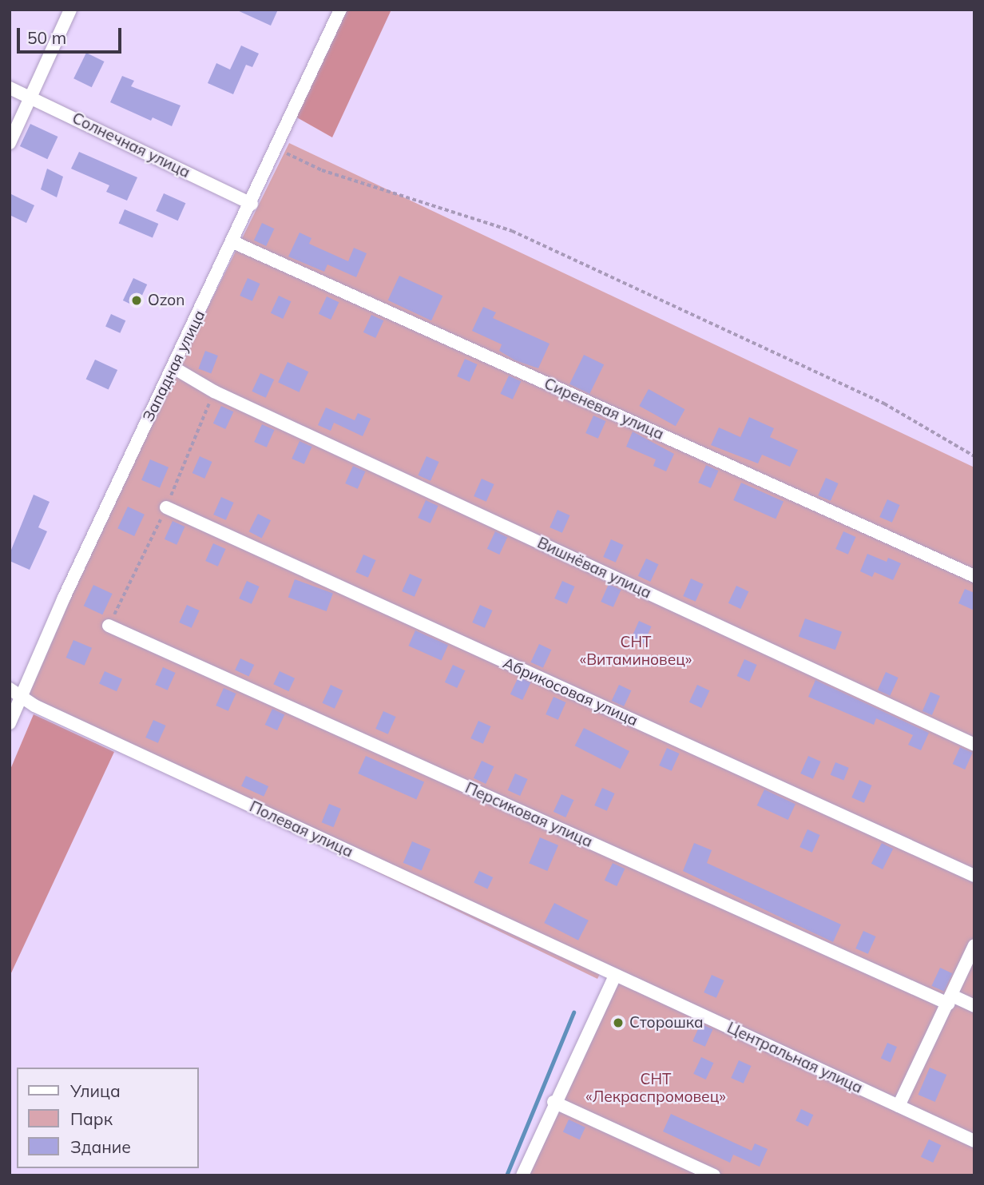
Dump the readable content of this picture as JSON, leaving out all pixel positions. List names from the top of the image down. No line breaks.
{"streets":{"street":["Солнечная улица","Западная улица","Сиреневая улица","Вишнёвая улица","Абрикосовая улица","Персиковая улица","Полевая улица","Центральная улица"]},"crossings":[["Солнечная улица","Западная улица"],["Западная улица","Сиреневая улица"],["Западная улица","Вишнёвая улица"],["Западная улица","Полевая улица"],["Полевая улица","Центральная улица"]],"parks":["СНТ «Витаминовец»","СНТ «Лекраспромовец»"],"places":["Ozon","Сторошка"],"legend":["Улица","Парк","Здание"],"scale_bar":"50 m"}
